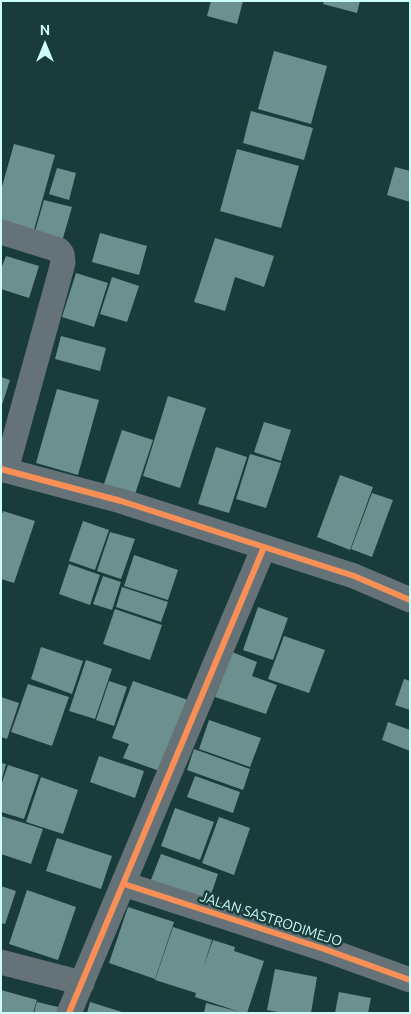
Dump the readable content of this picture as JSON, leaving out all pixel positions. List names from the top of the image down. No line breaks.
{"streets":{"street":["JALAN SASTRODIMEJO"]},"north":"top"}
